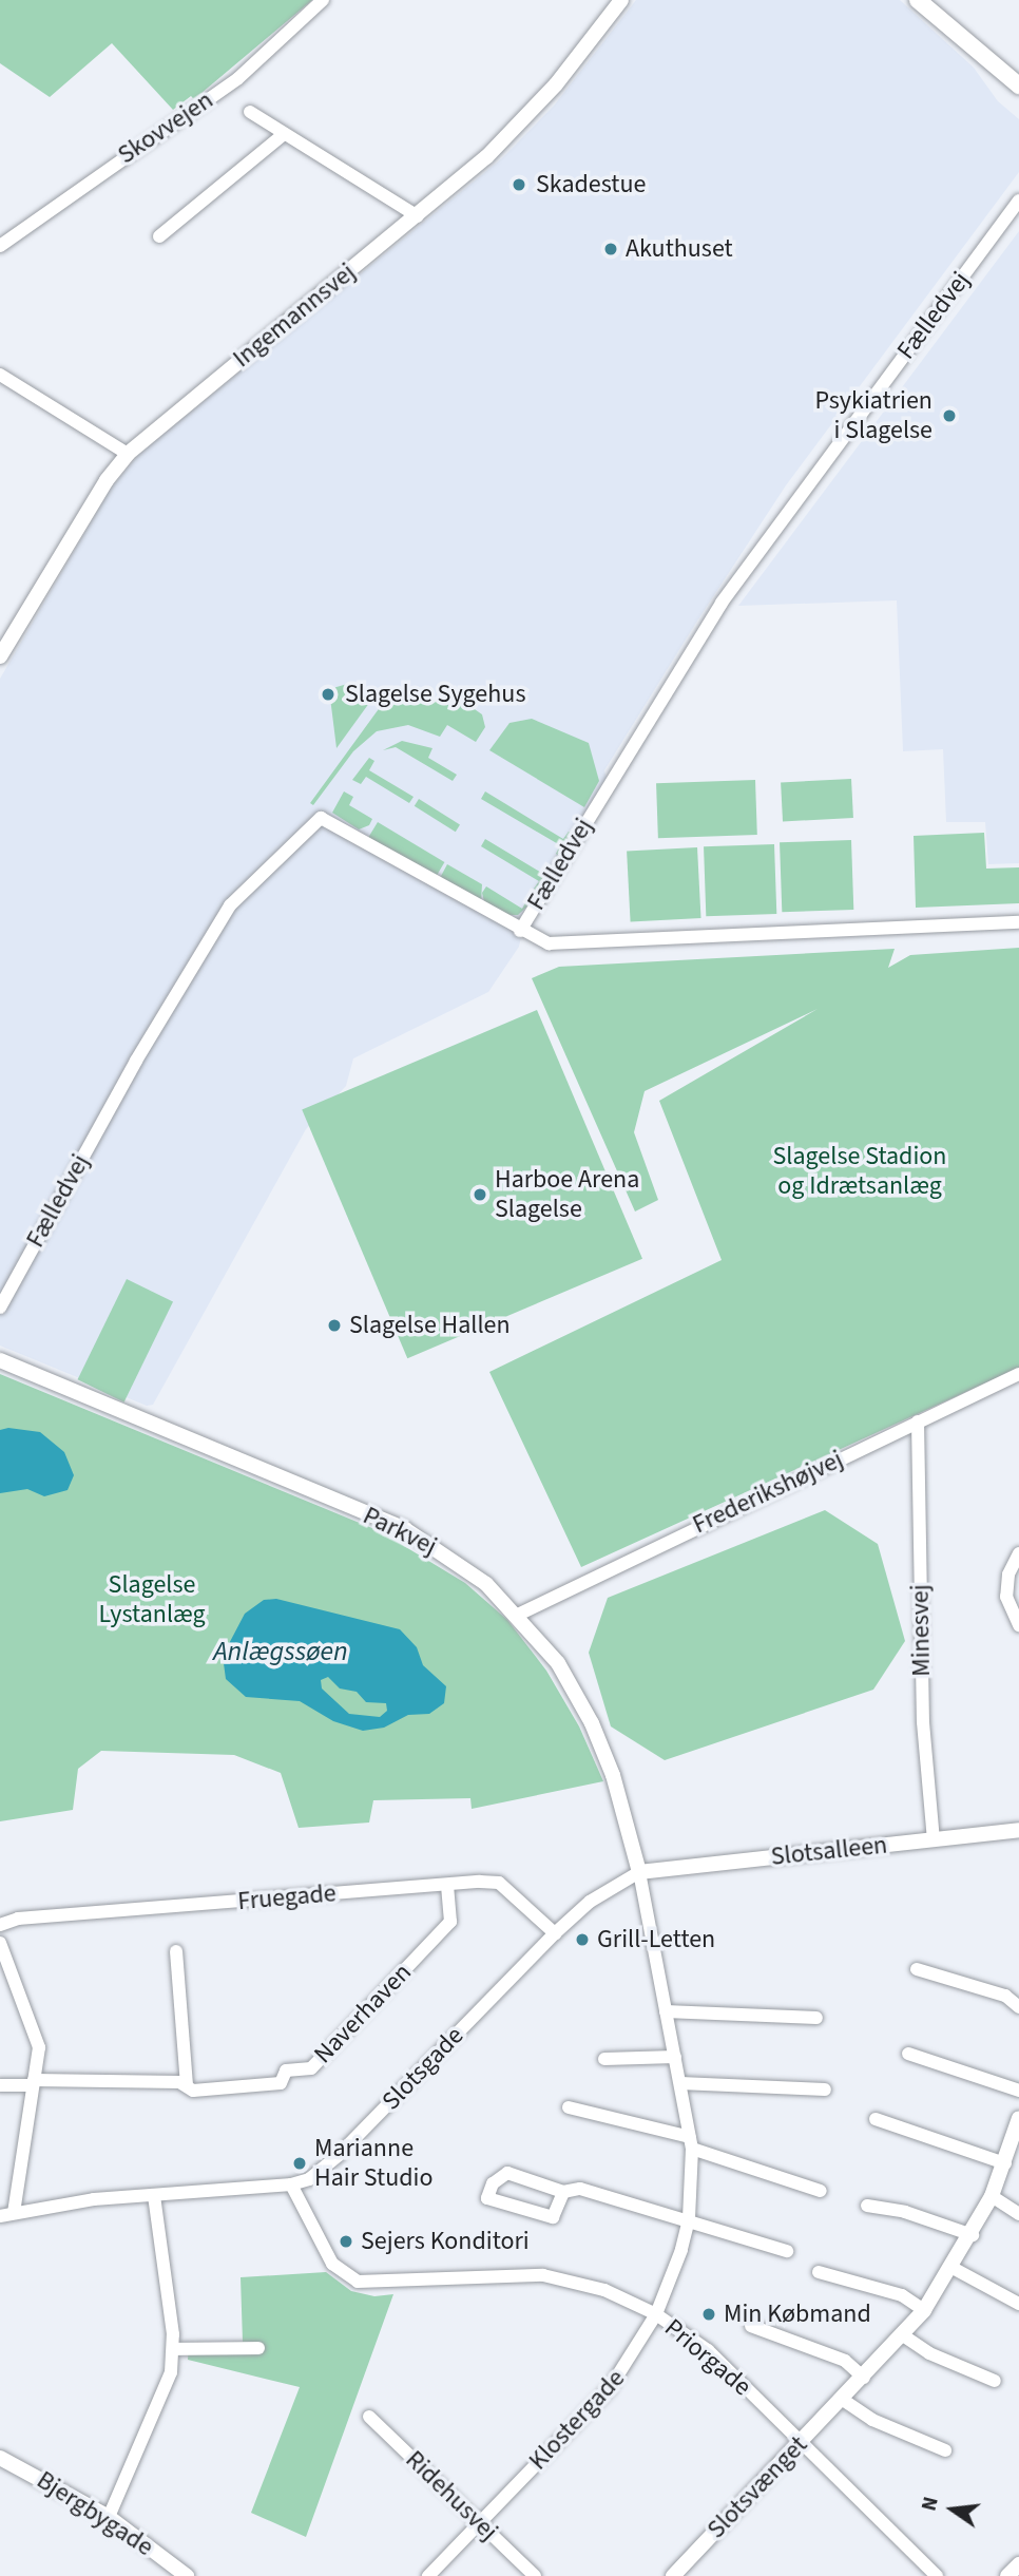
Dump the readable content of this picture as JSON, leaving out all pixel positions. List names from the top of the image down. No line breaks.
{"streets":{"street":["Skovvejen","Ingemannsvej","Fælledvej","Frederikshøjvej","Parkvej","Minesvej","Slotsalleen","Fruegade","Naverhaven","Slotsgade","Priorgade","Klostergade","Slotsvænget","Ridehusvej","Bjergbygade"]},"crossings":[["Frederikshøjvej","Parkvej"],["Frederikshøjvej","Minesvej"],["Parkvej","Slotsalleen"],["Parkvej","Slotsgade"],["Parkvej","Klostergade"],["Minesvej","Slotsalleen"],["Slotsalleen","Slotsgade"],["Slotsalleen","Klostergade"],["Fruegade","Naverhaven"],["Fruegade","Slotsgade"],["Slotsgade","Priorgade"],["Slotsgade","Klostergade"],["Priorgade","Klostergade"],["Priorgade","Slotsvænget"],["Klostergade","Ridehusvej"]],"water":["Anlægssøen"],"parks":["Slagelse Stadion og Idrætsanlæg","Slagelse Lystanlæg"],"places":["Skadestue","Akuthuset","Psykiatrien i Slagelse","Slagelse Sygehus","Harboe Arena Slagelse","Slagelse Hallen","Grill-Letten","Marianne Hair Studio","Sejers Konditori","Min Købmand"],"north":"left"}
